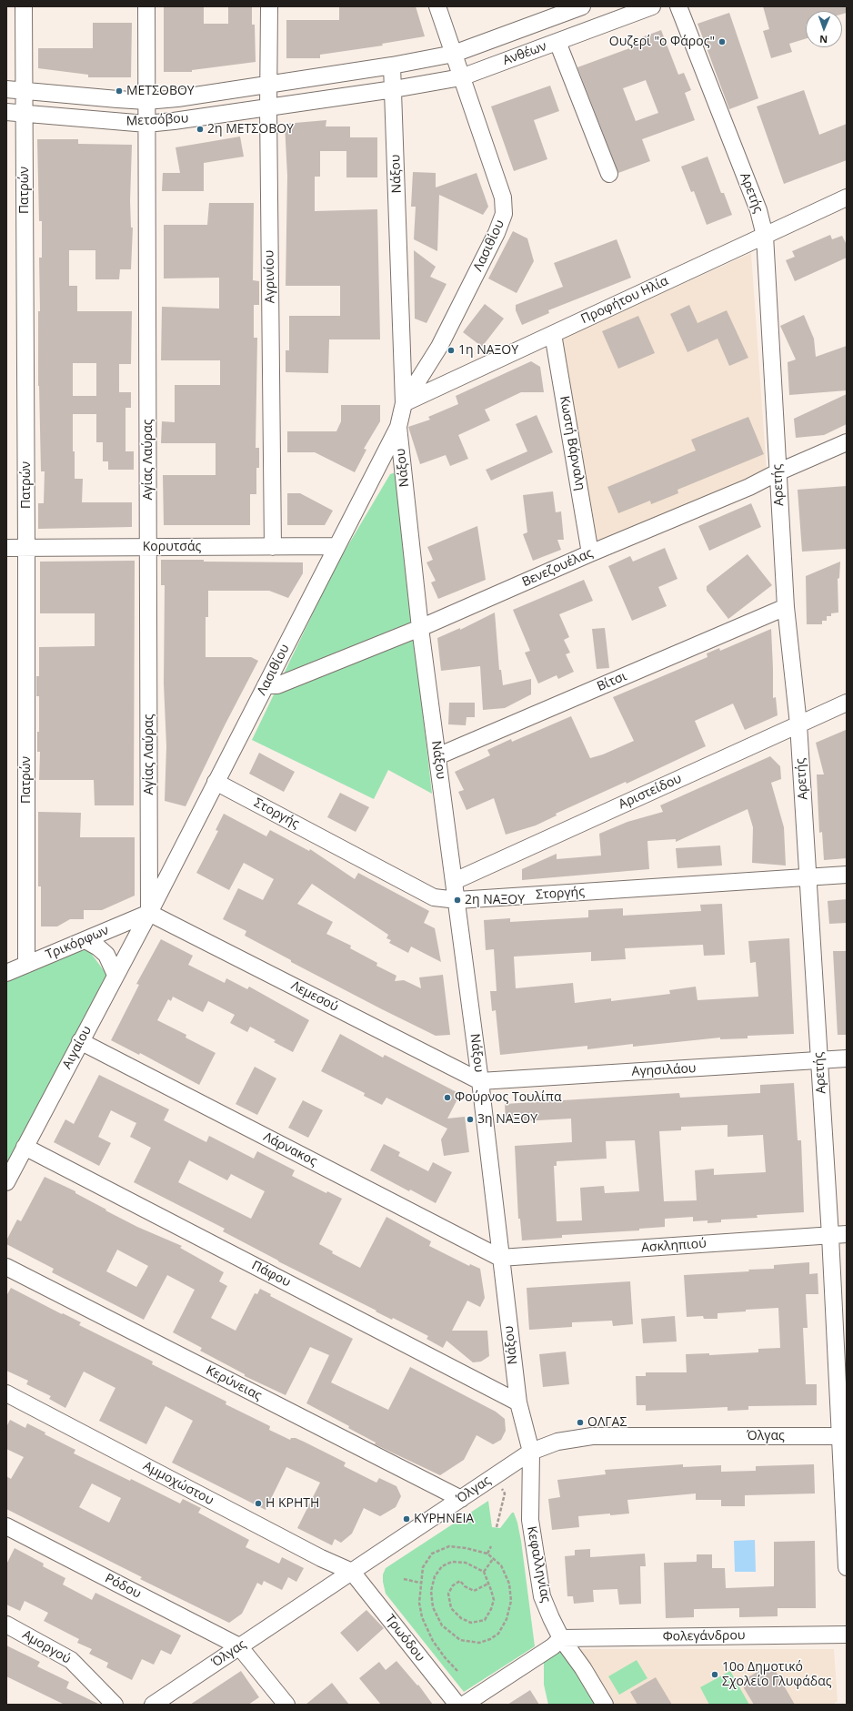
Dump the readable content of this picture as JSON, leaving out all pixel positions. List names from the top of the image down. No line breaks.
{"streets":{"street":["Ανθέων","Μετσόβου","Νάξου","Πατρών","Αρετής","Λασιθίου","Αγρινίου","Προφήτου Ηλία","Κωστή Βάρναλη","Αγίας Λαύρας","Κορυτσάς","Βενεζουέλας","Βίτσι","Αριστείδου","Στοργής","Τρικόρφων","Λεμεσού","Αιγαίου","Αγησιλάου","Λάρνακος","Ασκληπιού","Πάφου","Κερύνειας","Όλγας","Αμμοχώστου","Κεφαλληνίας","Ρόδου","Φολεγάνδρου","Τρωόδου","Αμοργού"]},"crossings":[["Ανθέων","Μετσόβου"],["Ανθέων","Νάξου"],["Ανθέων","Λασιθίου"],["Μετσόβου","Νάξου"],["Μετσόβου","Πατρών"],["Μετσόβου","Αγρινίου"],["Μετσόβου","Αγίας Λαύρας"],["Νάξου","Λασιθίου"],["Νάξου","Προφήτου Ηλία"],["Νάξου","Βενεζουέλας"],["Νάξου","Βίτσι"],["Νάξου","Αριστείδου"],["Νάξου","Στοργής"],["Νάξου","Λεμεσού"],["Νάξου","Αγησιλάου"],["Νάξου","Λάρνακος"],["Νάξου","Ασκληπιού"],["Νάξου","Πάφου"],["Νάξου","Όλγας"],["Νάξου","Κεφαλληνίας"],["Πατρών","Κορυτσάς"],["Πατρών","Τρικόρφων"],["Αρετής","Προφήτου Ηλία"],["Αρετής","Βενεζουέλας"],["Αρετής","Βίτσι"],["Αρετής","Αριστείδου"],["Αρετής","Στοργής"],["Αρετής","Αγησιλάου"],["Αρετής","Ασκληπιού"],["Αρετής","Όλγας"],["Λασιθίου","Προφήτου Ηλία"],["Λασιθίου","Αγίας Λαύρας"],["Λασιθίου","Κορυτσάς"],["Λασιθίου","Βενεζουέλας"],["Λασιθίου","Στοργής"],["Λασιθίου","Τρικόρφων"],["Λασιθίου","Λεμεσού"],["Λασιθίου","Αιγαίου"],["Αγρινίου","Κορυτσάς"],["Προφήτου Ηλία","Κωστή Βάρναλη"],["Κωστή Βάρναλη","Βενεζουέλας"],["Αγίας Λαύρας","Κορυτσάς"],["Αγίας Λαύρας","Τρικόρφων"],["Αγίας Λαύρας","Λεμεσού"],["Αγίας Λαύρας","Αιγαίου"],["Τρικόρφων","Λεμεσού"],["Τρικόρφων","Αιγαίου"],["Λεμεσού","Αιγαίου"],["Λεμεσού","Αγησιλάου"],["Αιγαίου","Λάρνακος"],["Αιγαίου","Πάφου"],["Λάρνακος","Ασκληπιού"],["Κερύνειας","Όλγας"],["Όλγας","Αμμοχώστου"],["Όλγας","Κεφαλληνίας"],["Όλγας","Ρόδου"],["Όλγας","Τρωόδου"],["Αμμοχώστου","Τρωόδου"],["Κεφαλληνίας","Φολεγάνδρου"]],"places":["Ουζερί \"ο Φάρος\"","ΜΕΤΣΟΒΟΥ","2η ΜΕΤΣΟΒΟΥ","1η ΝΑΞΟΥ","2η ΝΑΞΟΥ","Φούρνος Τουλίπα","3η ΝΑΞΟΥ","ΟΛΓΑΣ","Η ΚΡΗΤΗ","ΚΥΡΗΝΕΙΑ","10o Δημοτικό Σχολείο Γλυφάδας"],"north":"bottom"}
